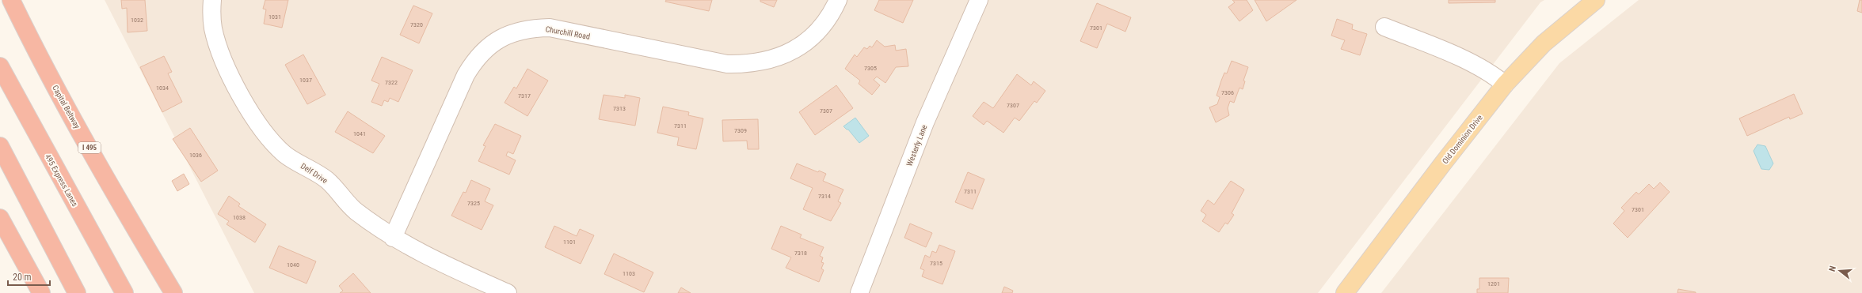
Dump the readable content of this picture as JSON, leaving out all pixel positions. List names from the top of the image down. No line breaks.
{"streets":{"highway":["Capital Beltway","I 495","495 Express Lanes"],"main road":["Old Dominion Drive"],"street":["Churchill Road","Westerly Lane","Delf Drive"]},"crossings":[["Churchill Road","Delf Drive"]],"house_numbers":["1031","1032","7320","7301","7305","1037","7322","1034","7306","7317","7307","7313","7307","7311","7309","1041","1036","7311","7314","7325","7301","1038","1101","7318","7315","1040","1103","1201"],"scale_bar":"20 m","north":"left"}
